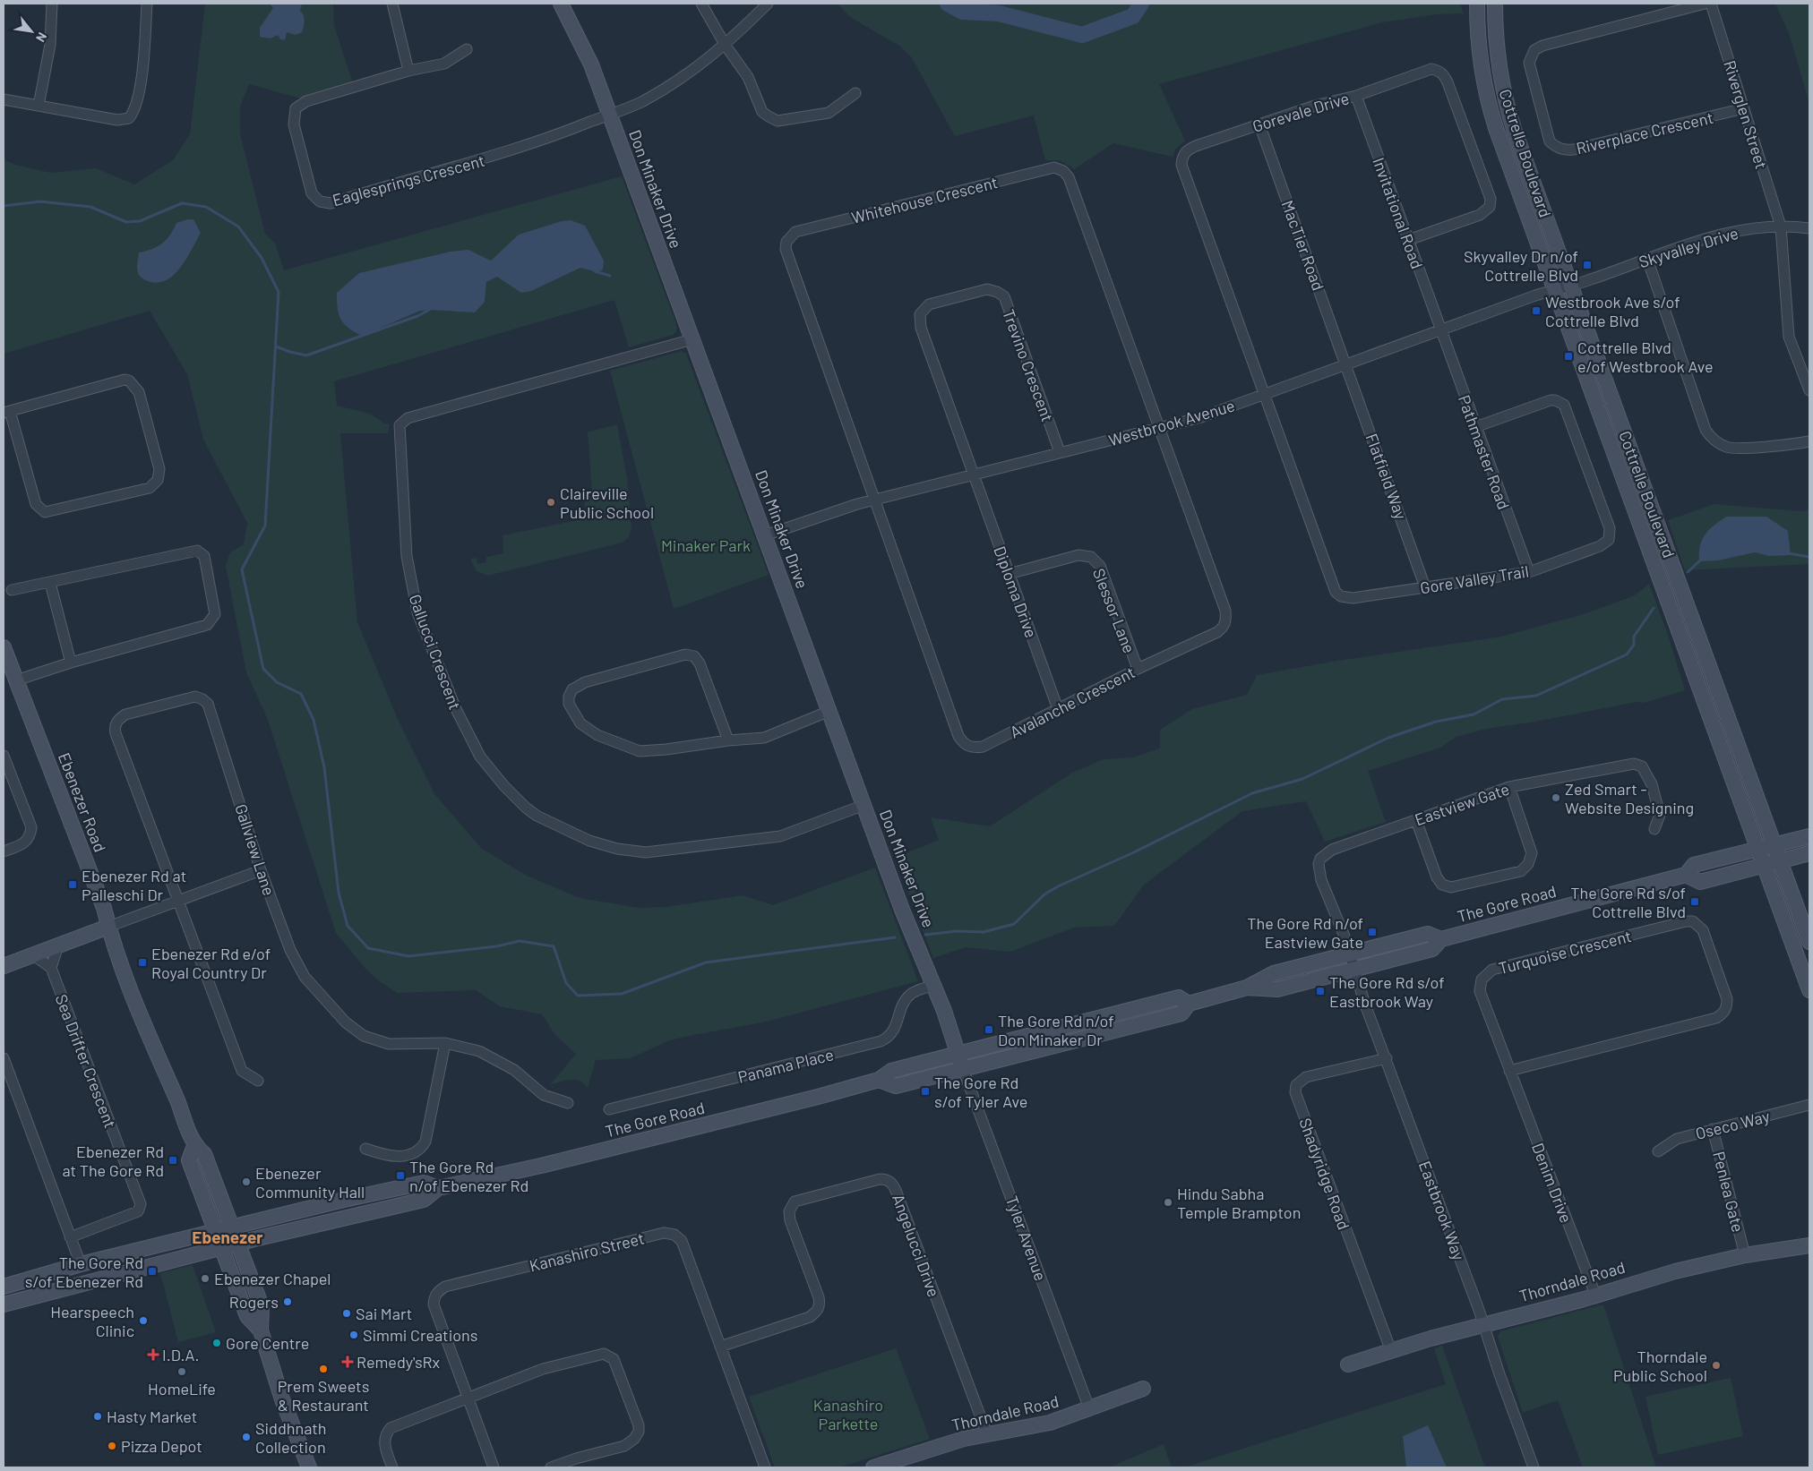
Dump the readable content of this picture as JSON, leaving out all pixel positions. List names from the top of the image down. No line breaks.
{"streets":{"main road":["Cottrelle Boulevard","Don Minaker Drive","Ebenezer Road","The Gore Road","Thorndale Road"],"street":["Gorevale Drive","Riverglen Street","Riverplace Crescent","Eaglesprings Crescent","Whitehouse Crescent","Invitational Road","MacTier Road","Skyvalley Drive","Trevino Crescent","Westbrook Avenue","Pathmaster Road","Flatfield Way","Gore Valley Trail","Diploma Drive","Slessor Lane","Gallucci Crescent","Avalanche Crescent","Eastview Gate","Gallview Lane","Turquoise Crescent","Sea Drifter Crescent","Panama Place","Oseco Way","Shadyridge Road","Denim Drive","Penlea Gate","Eastbrook Way","Tyler Avenue","Angelucci Drive","Kanashiro Street"]},"crossings":[["Gorevale Drive","Invitational Road"],["Gorevale Drive","MacTier Road"],["Gorevale Drive","Westbrook Avenue"],["Gorevale Drive","Gore Valley Trail"],["Riverglen Street","Riverplace Crescent"],["Riverglen Street","Skyvalley Drive"],["Cottrelle Boulevard","Skyvalley Drive"],["Cottrelle Boulevard","Westbrook Avenue"],["Cottrelle Boulevard","The Gore Road"],["Eaglesprings Crescent","Don Minaker Drive"],["Don Minaker Drive","Westbrook Avenue"],["Don Minaker Drive","Gallucci Crescent"],["Don Minaker Drive","The Gore Road"],["Don Minaker Drive","Panama Place"],["Don Minaker Drive","Tyler Avenue"],["Whitehouse Crescent","Westbrook Avenue"],["Whitehouse Crescent","Avalanche Crescent"],["Invitational Road","Westbrook Avenue"],["Invitational Road","Pathmaster Road"],["MacTier Road","Westbrook Avenue"],["MacTier Road","Flatfield Way"],["Skyvalley Drive","Westbrook Avenue"],["Trevino Crescent","Westbrook Avenue"],["Trevino Crescent","Diploma Drive"],["Westbrook Avenue","Pathmaster Road"],["Westbrook Avenue","Flatfield Way"],["Westbrook Avenue","Gore Valley Trail"],["Westbrook Avenue","Diploma Drive"],["Westbrook Avenue","Avalanche Crescent"],["Pathmaster Road","Gore Valley Trail"],["Flatfield Way","Gore Valley Trail"],["Diploma Drive","Slessor Lane"],["Diploma Drive","Avalanche Crescent"],["Slessor Lane","Avalanche Crescent"],["Ebenezer Road","The Gore Road"],["Eastview Gate","The Gore Road"],["Eastview Gate","Eastbrook Way"],["The Gore Road","Eastbrook Way"],["The Gore Road","Tyler Avenue"],["Turquoise Crescent","Denim Drive"],["Oseco Way","Penlea Gate"],["Shadyridge Road","Eastbrook Way"],["Shadyridge Road","Thorndale Road"],["Denim Drive","Thorndale Road"],["Penlea Gate","Thorndale Road"],["Eastbrook Way","Thorndale Road"],["Tyler Avenue","Thorndale Road"],["Angelucci Drive","Kanashiro Street"],["Angelucci Drive","Thorndale Road"]],"districts":["Ebenezer"],"parks":["Minaker Park","Kanashiro Parkette"],"places":{"transit":["Skyvalley Dr n/of Cottrelle Blvd","Westbrook Ave s/of Cottrelle Blvd","Cottrelle Blvd e/of Westbrook Ave","Ebenezer Rd at Palleschi Dr","The Gore Rd s/of Cottrelle Blvd","The Gore Rd n/of Eastview Gate","Ebenezer Rd e/of Royal Country Dr","The Gore Rd s/of Eastbrook Way","The Gore Rd n/of Don Minaker Dr","The Gore Rd s/of Tyler Ave","Ebenezer Rd at The Gore Rd","The Gore Rd n/of Ebenezer Rd","The Gore Rd s/of Ebenezer Rd"],"other":["Claireville Public School","Zed Smart - Website Designing","Ebenezer Community Hall","Hindu Sabha Temple Brampton","Ebenezer Chapel","Rogers","Sai Mart","Hearspeech Clinic","Simmi Creations","Gore Centre","Thorndale Public School","Prem Sweets & Restaurant","HomeLife","Hasty Market","Siddhnath Collection","Pizza Depot"],"health":["I.D.A.","Remedy'sRx"]},"north":"bottom right"}
